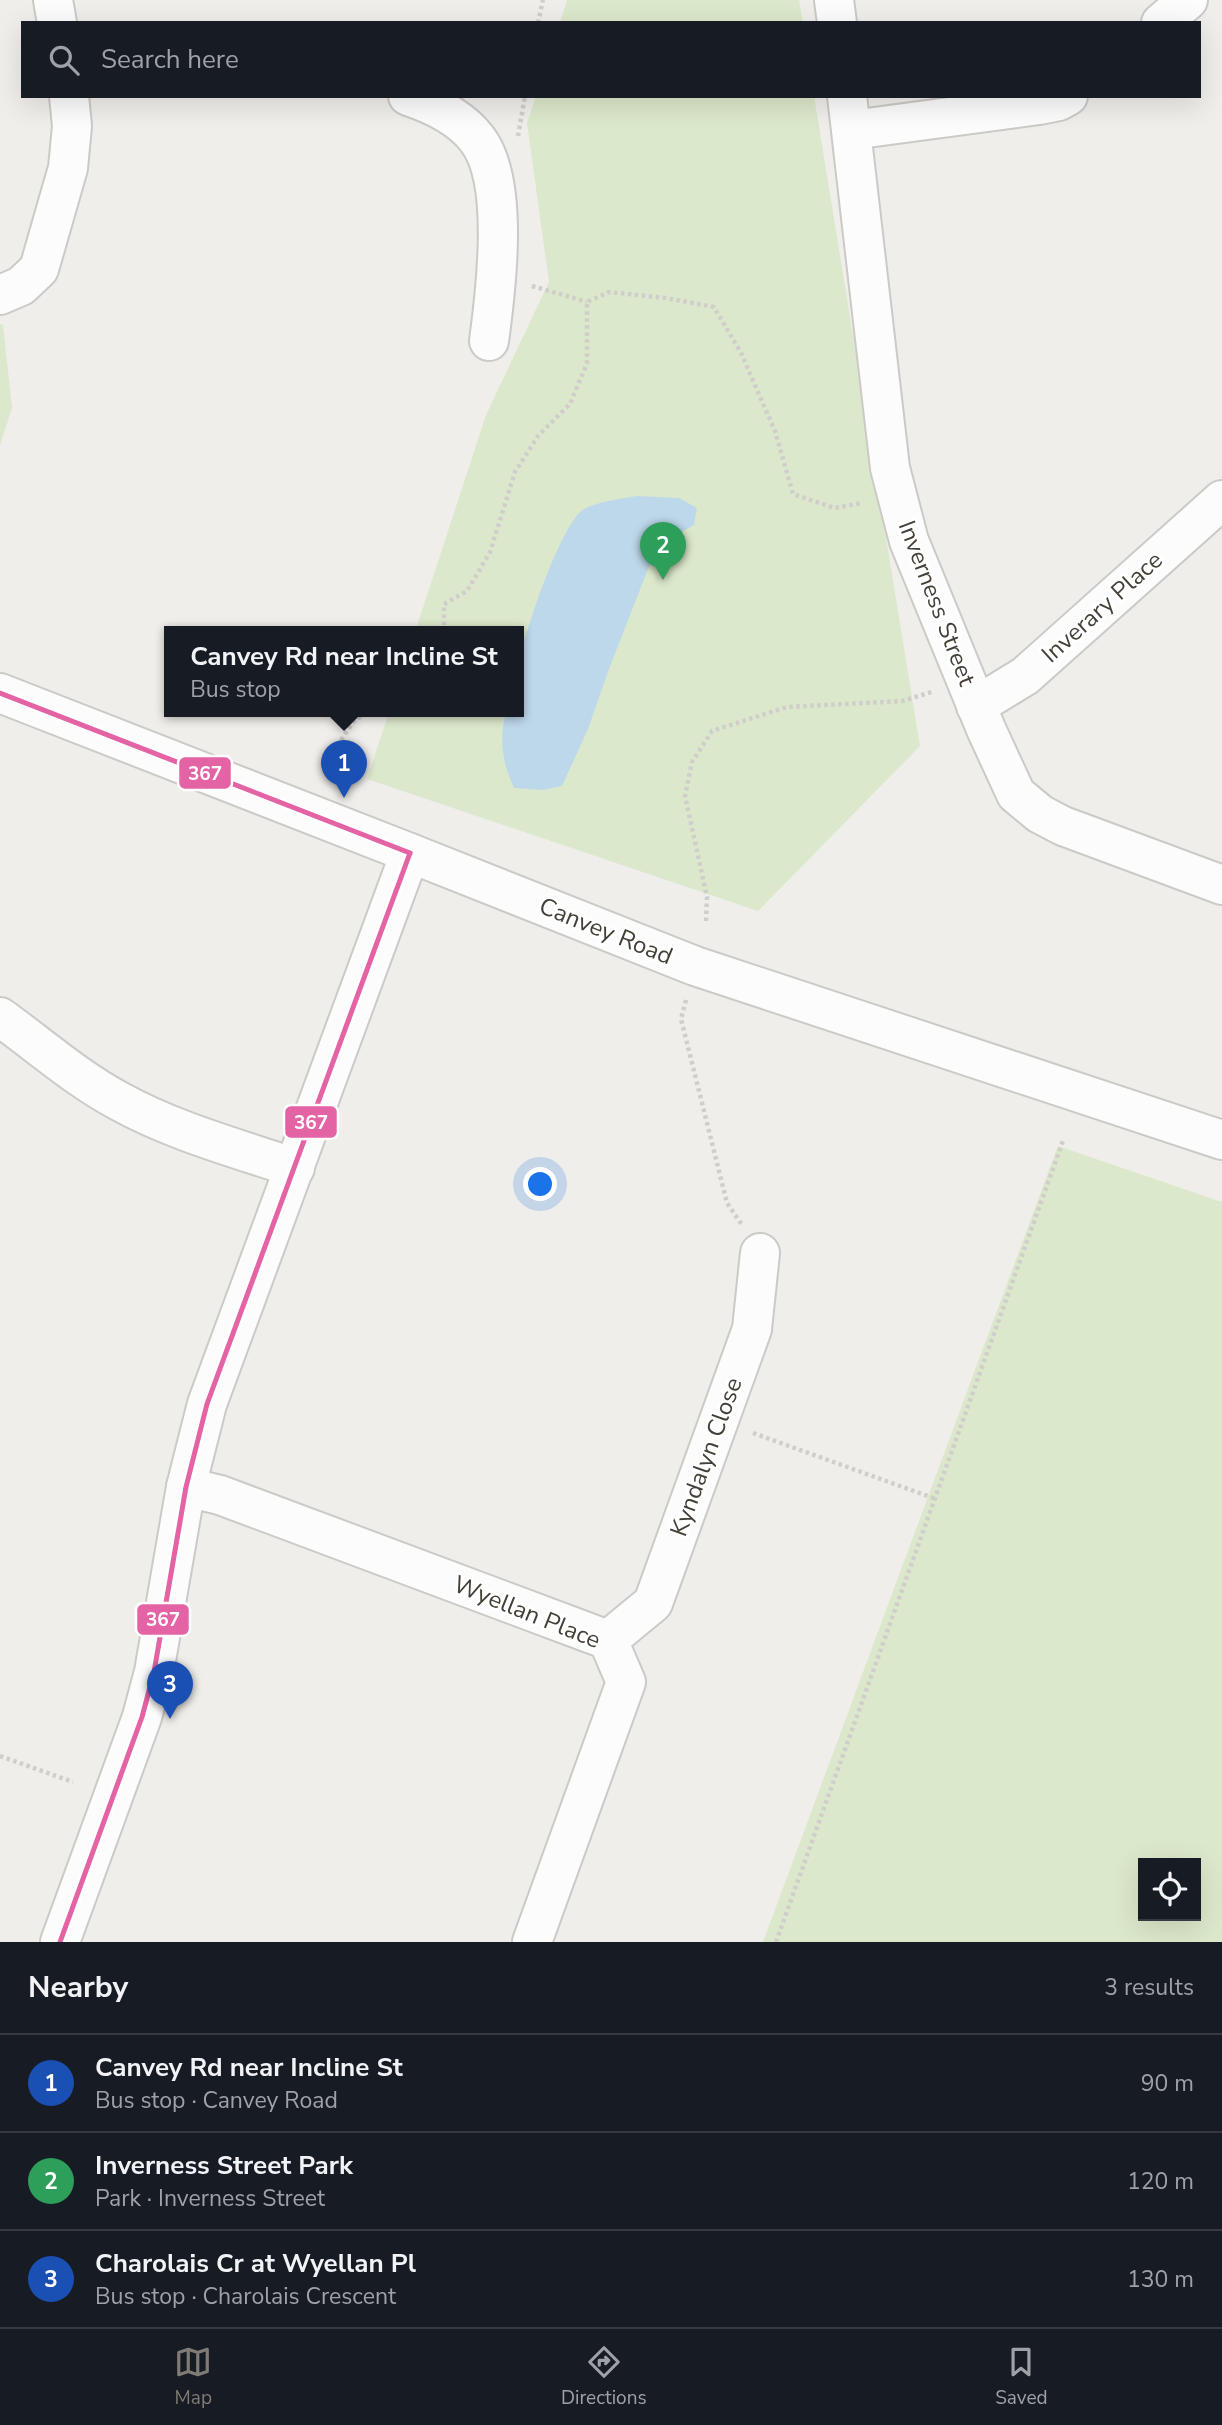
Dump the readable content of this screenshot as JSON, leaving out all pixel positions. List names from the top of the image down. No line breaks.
{"streets":{"street":["Inverness Street","Inverary Place","Canvey Road","Kyndalyn Close","Wyellan Place"]},"crossings":[["Inverness Street","Inverary Place"],["Kyndalyn Close","Wyellan Place"]],"lines":["transit line 367"],"page":{"search":"Search here","pins":["2","1","3"],"popup":["Canvey Rd near Incline St","Bus stop"],"heading":["Nearby","3 results"],"list":[{"mark":"1","name":"Canvey Rd near Incline St","note":"Bus stop · Canvey Road","value":"90 m"},{"mark":"2","name":"Inverness Street Park","note":"Park · Inverness Street","value":"120 m"},{"mark":"3","name":"Charolais Cr at Wyellan Pl","note":"Bus stop · Charolais Crescent","value":"130 m"}],"nav":["Map","Directions","Saved"]}}
